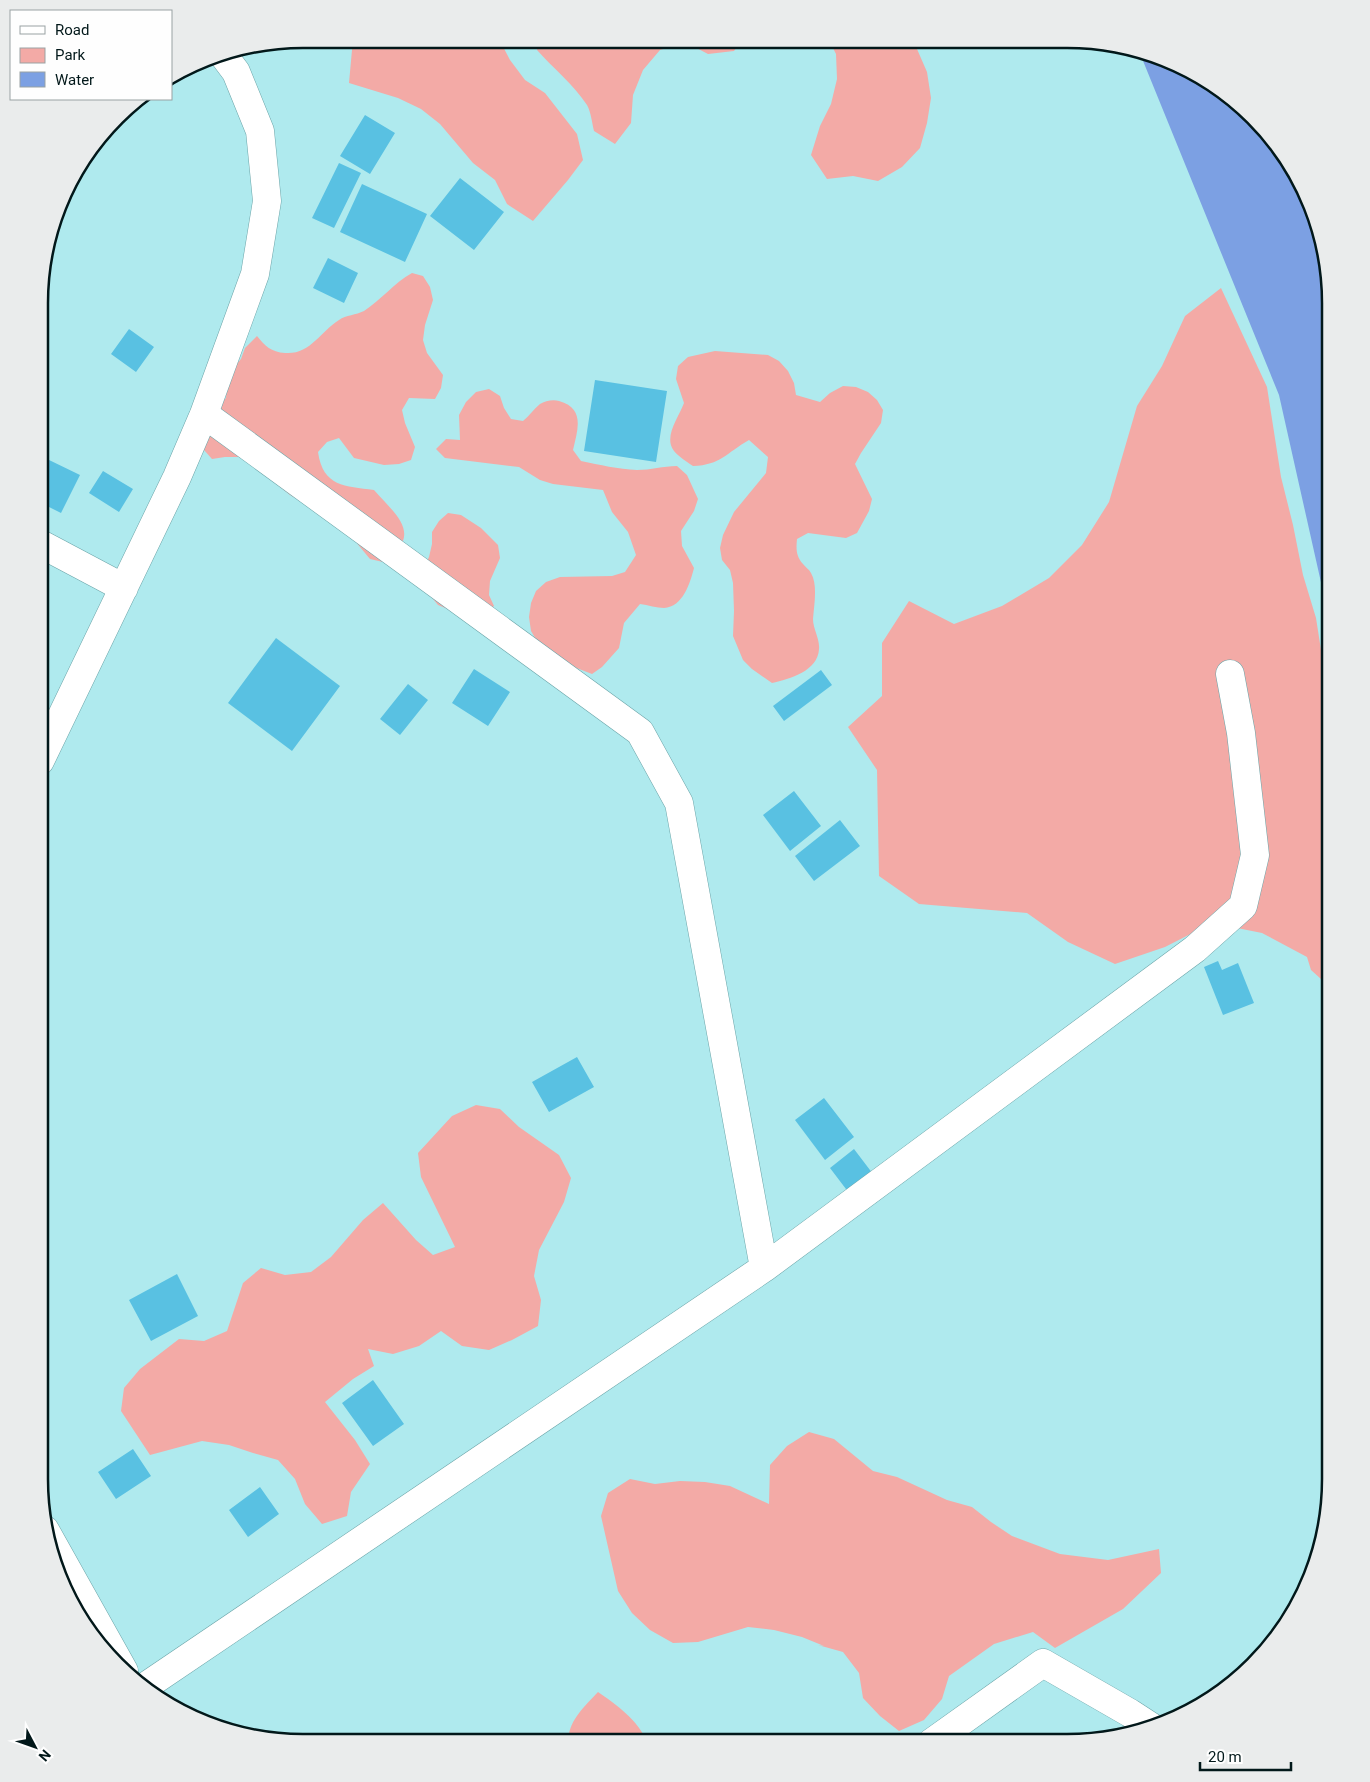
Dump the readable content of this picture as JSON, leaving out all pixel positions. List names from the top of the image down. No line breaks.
{"legend":["Road","Park","Water"],"scale_bar":"20 m","north":"bottom right"}
